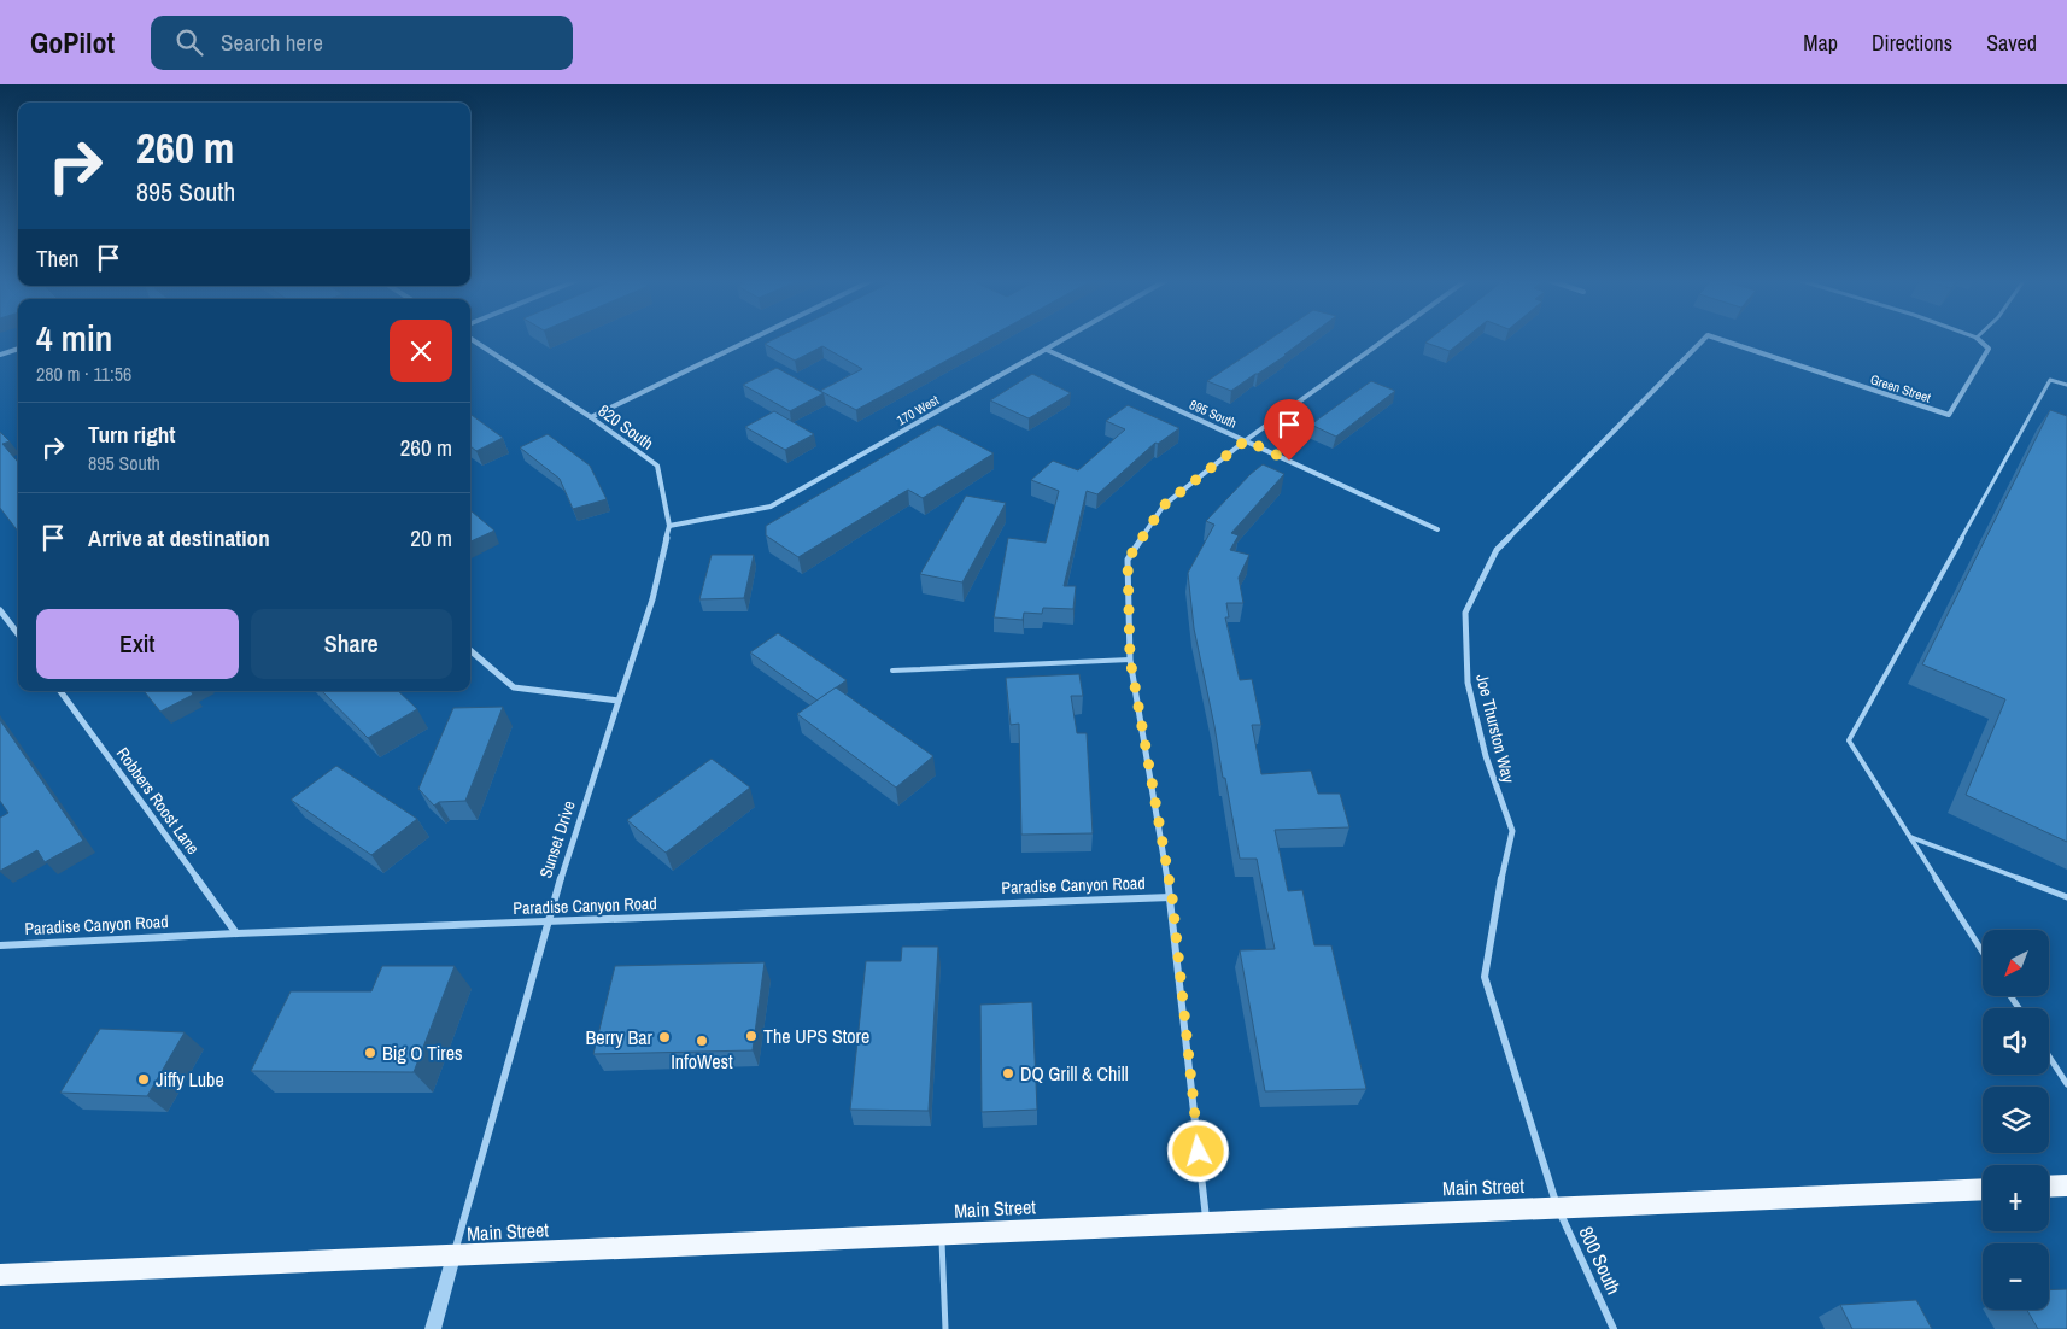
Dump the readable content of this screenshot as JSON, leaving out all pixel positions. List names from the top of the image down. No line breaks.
{"streets":{"main road":["Main Street"],"street":["Green Street","170 West","895 South","820 South","Joe Thurston Way","Robbers Roost Lane","Sunset Drive","Paradise Canyon Road","800 South"]},"crossings":[["170 West","895 South"],["170 West","820 South"],["820 South","Sunset Drive"],["Joe Thurston Way","Main Street"],["Joe Thurston Way","800 South"],["Robbers Roost Lane","Paradise Canyon Road"],["Sunset Drive","Paradise Canyon Road"],["Sunset Drive","Main Street"],["Main Street","800 South"]],"places":["The UPS Store","Berry Bar","InfoWest","Big O Tires","DQ Grill & Chill","Jiffy Lube"],"north":"bottom left","page":{"header":"GoPilot","search":"Search here","nav":["Map","Directions","Saved"],"turn":["260 m","895 South"],"then":"Then","heading":["4 min","280 m · 11:56"],"list":[{"name":"Turn right","note":"895 South","value":"260 m"},{"name":"Arrive at destination","value":"20 m"}],"buttons":["Exit","Share"],"map_buttons":["+","−"]}}
